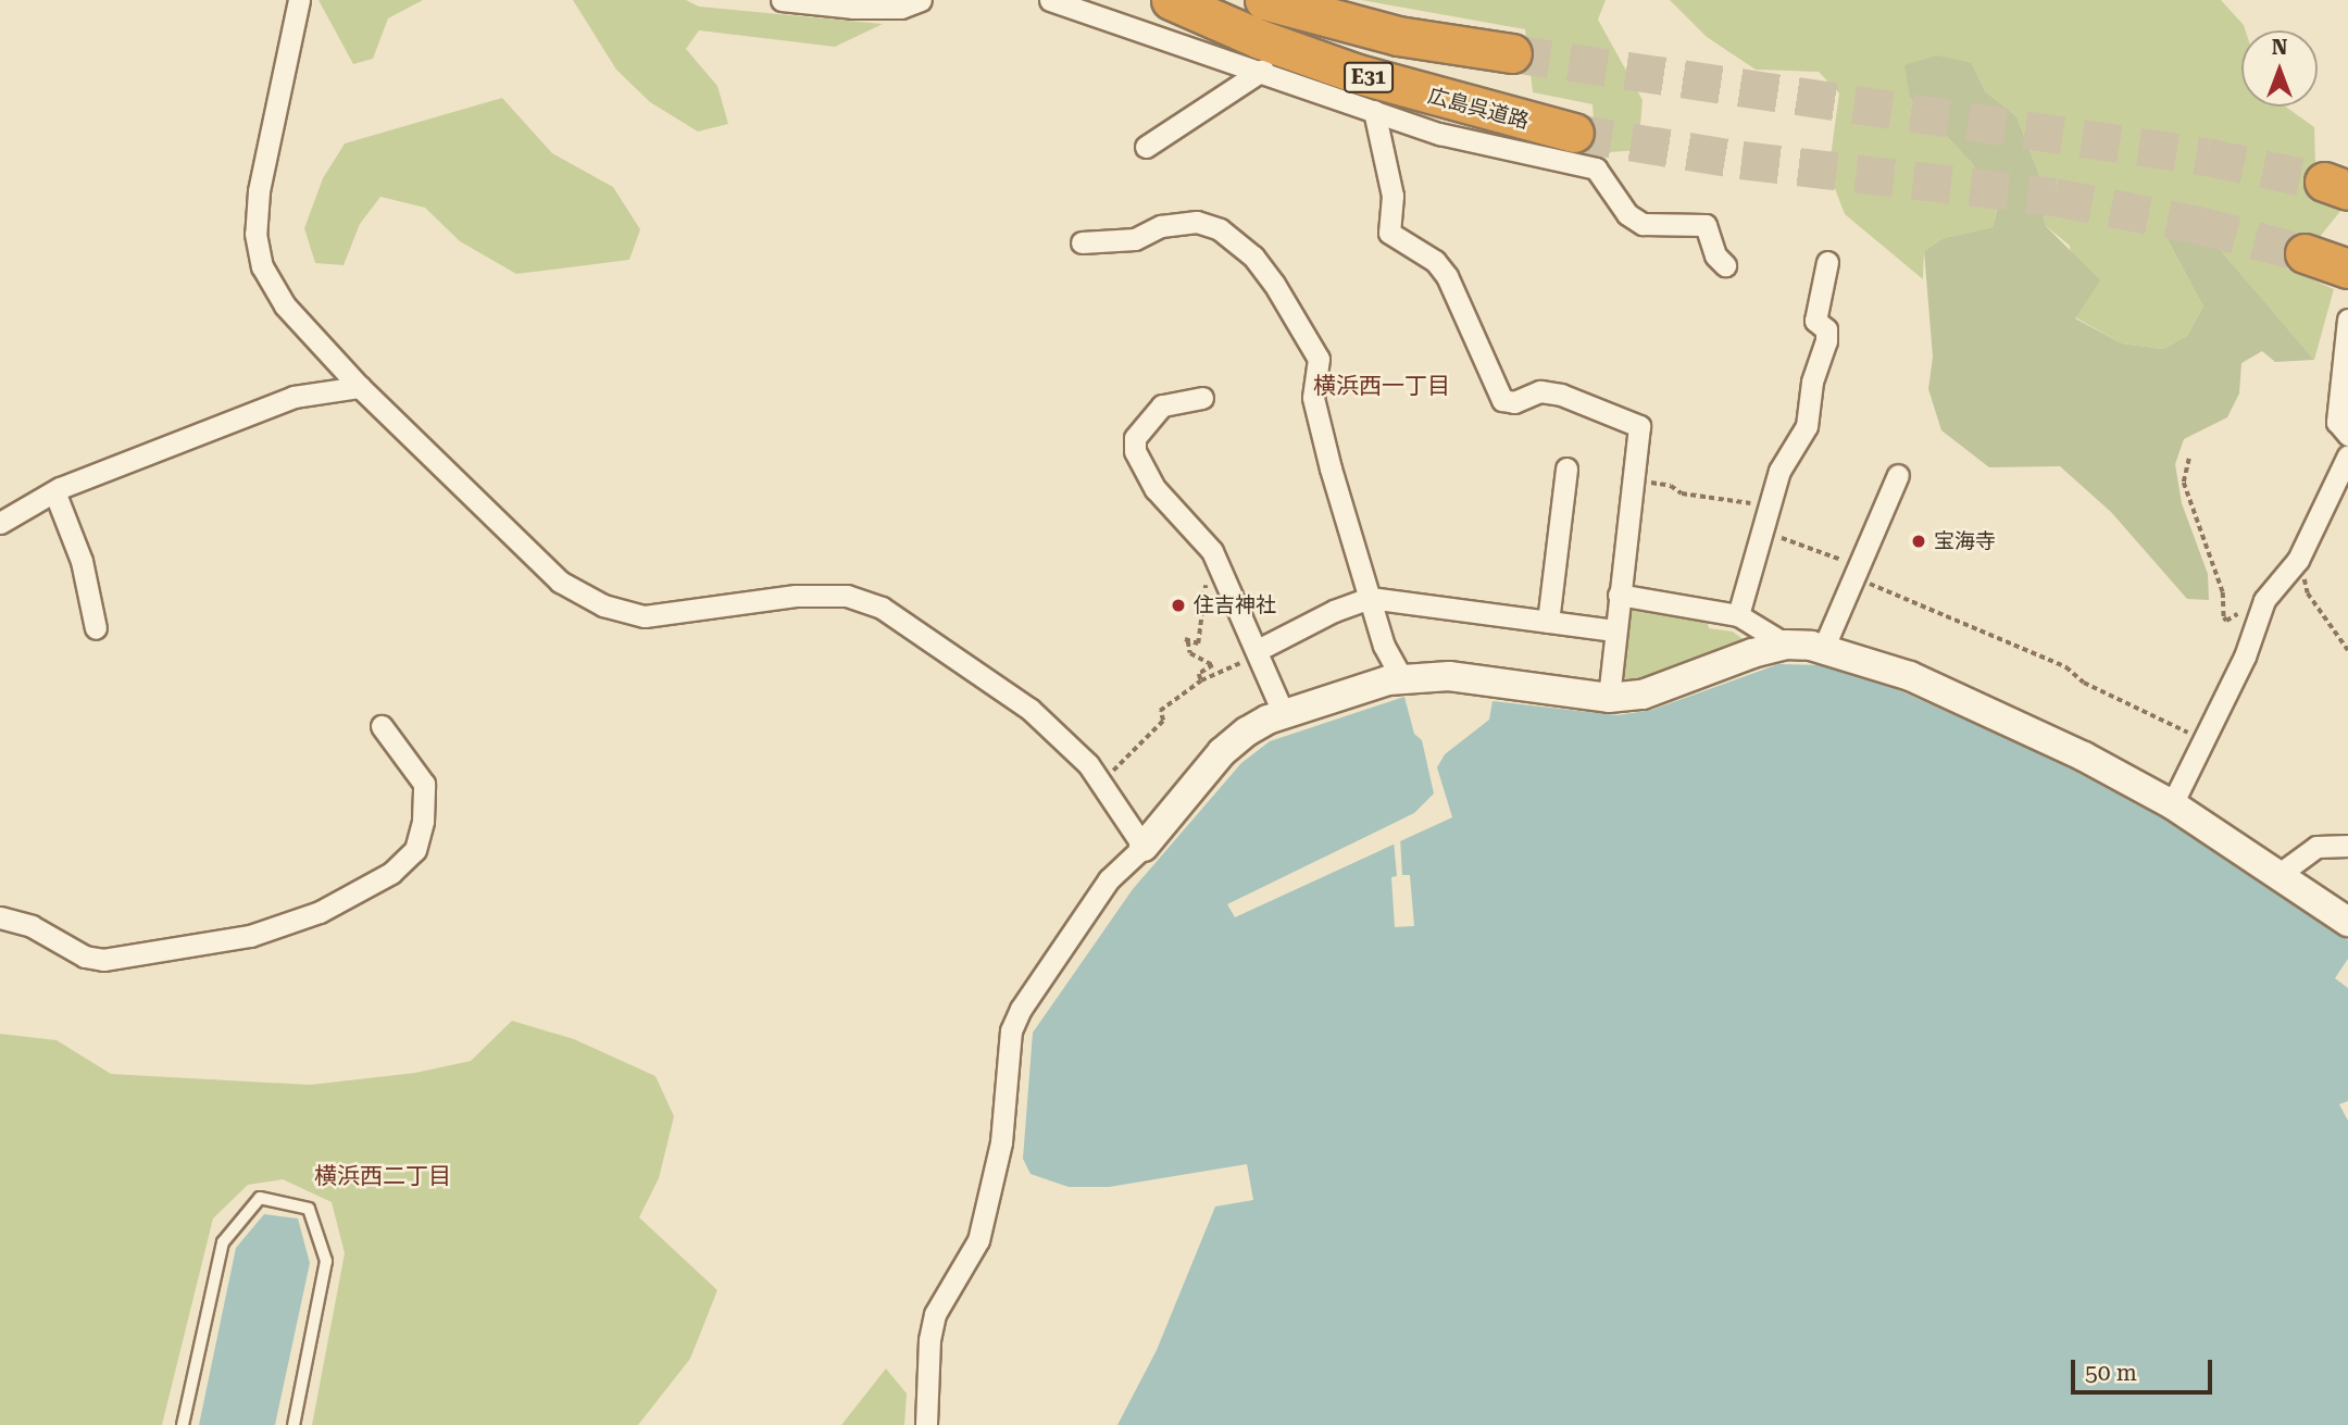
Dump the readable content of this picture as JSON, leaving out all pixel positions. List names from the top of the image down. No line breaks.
{"streets":{"highway":["E31","広島呉道路"]},"districts":["横浜西一丁目","横浜西二丁目"],"places":["宝海寺","住吉神社"],"scale_bar":"50 m","north":"top"}
